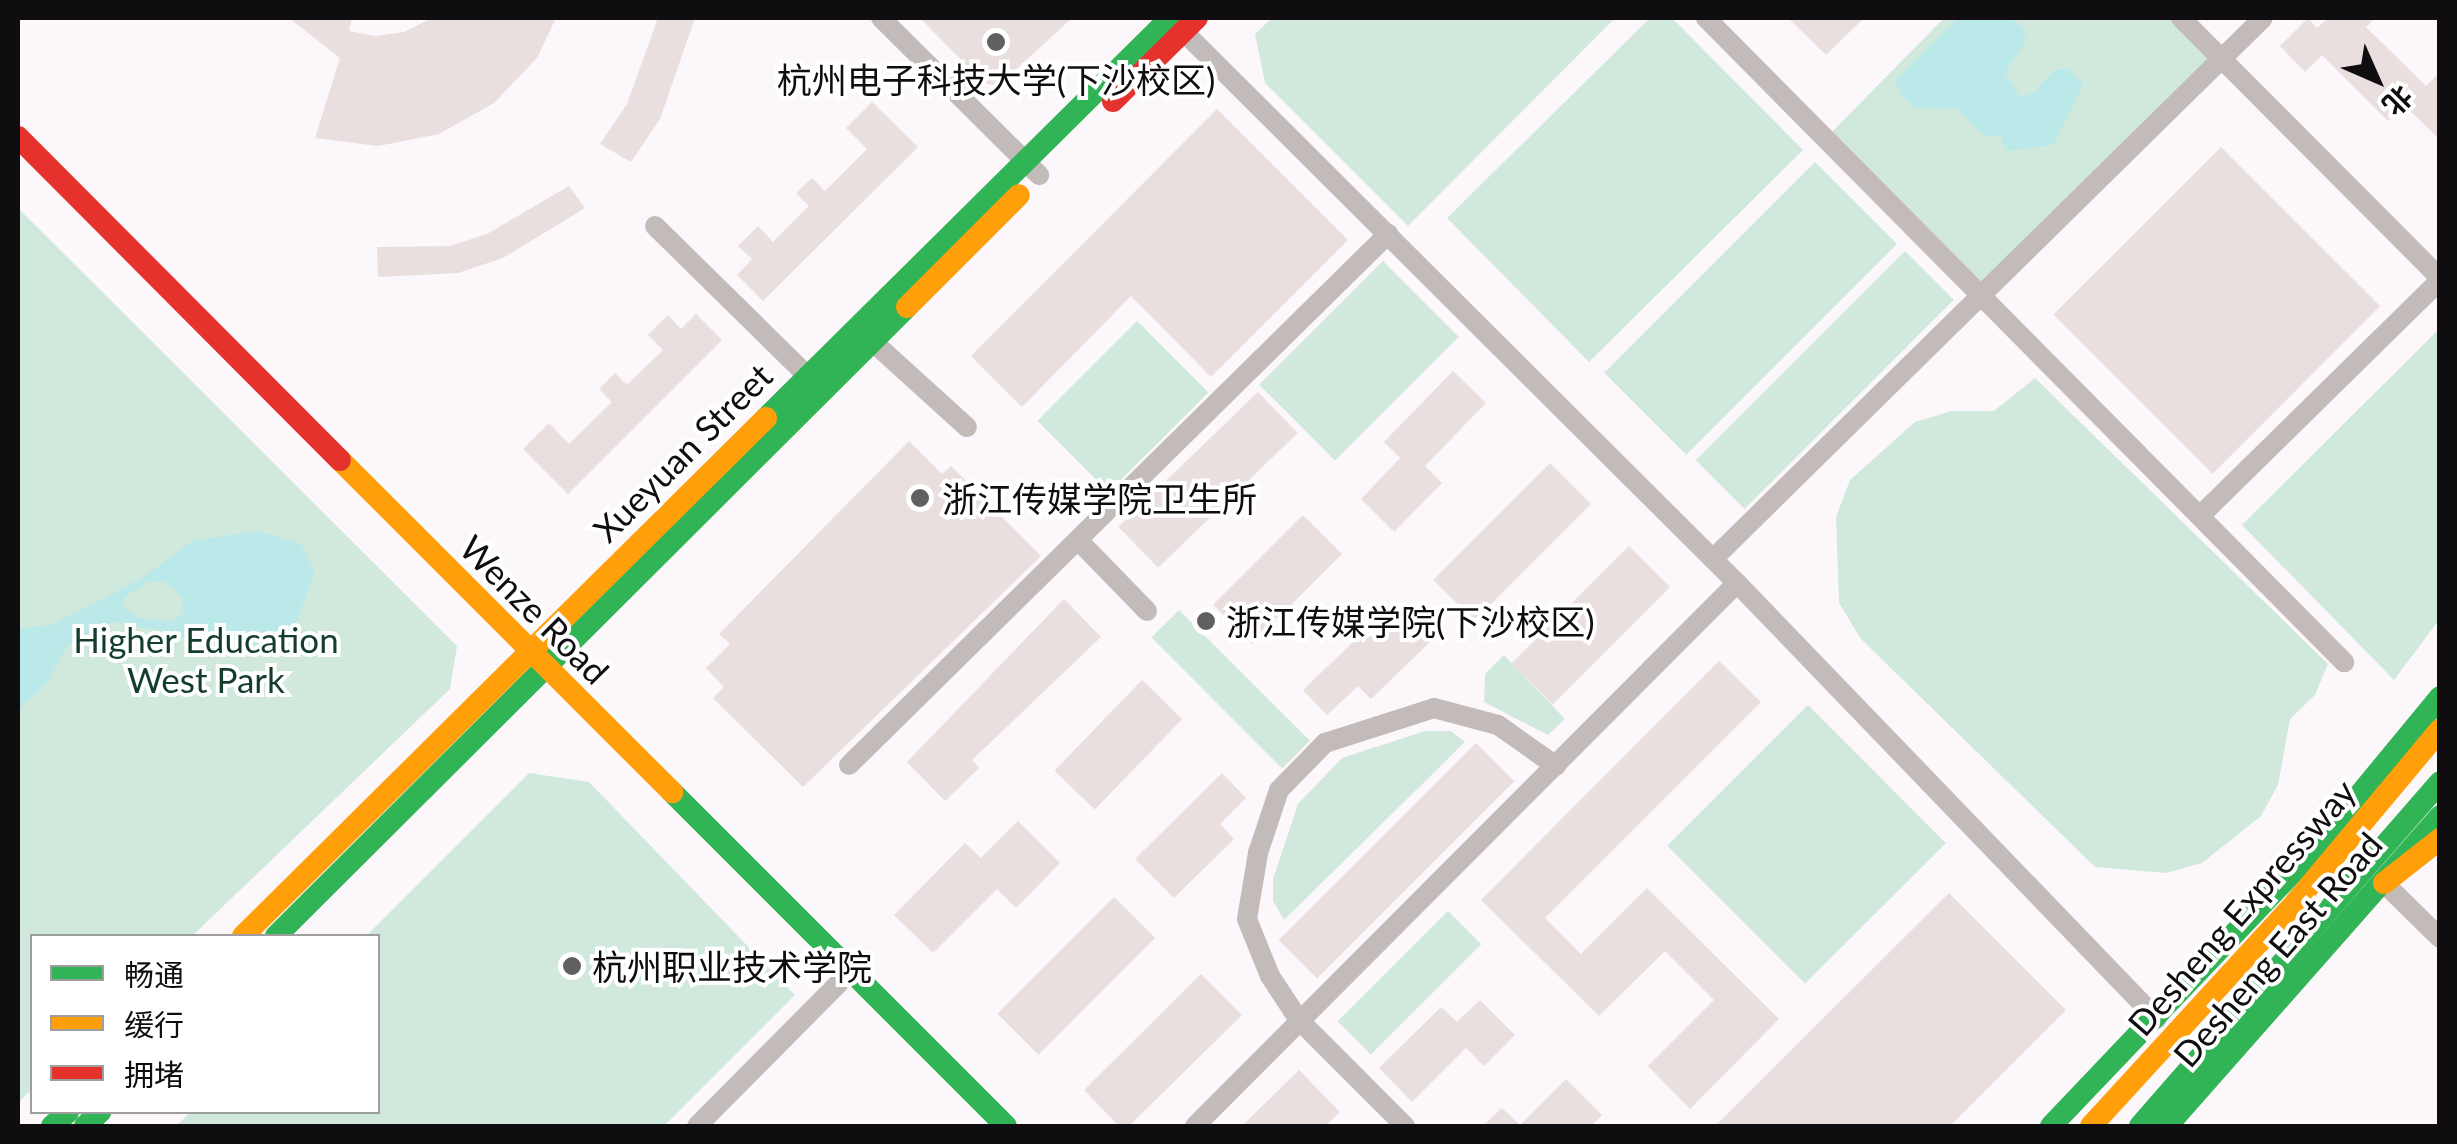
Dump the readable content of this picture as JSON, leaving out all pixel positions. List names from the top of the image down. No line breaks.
{"streets":{"main road":["Xueyuan Street","Wenze Road","Desheng Expressway","Desheng East Road"]},"crossings":[["Xueyuan Street","Wenze Road"]],"parks":["Higher Education West Park"],"places":["杭州电子科技大学(下沙校区)","浙江传媒学院卫生所","浙江传媒学院(下沙校区)","杭州职业技术学院"],"legend":["畅通","缓行","拥堵"],"north":"bottom right"}
